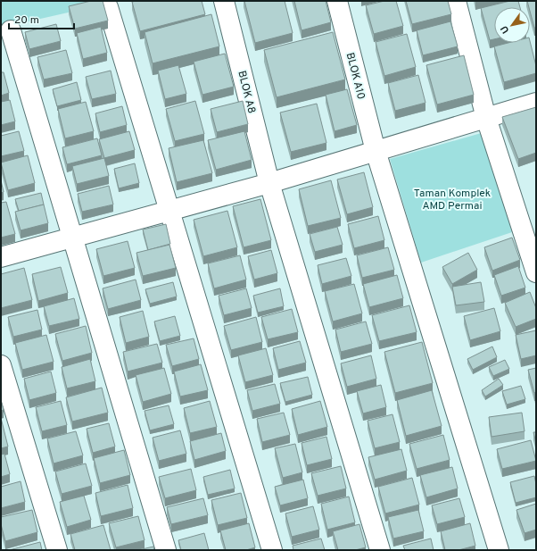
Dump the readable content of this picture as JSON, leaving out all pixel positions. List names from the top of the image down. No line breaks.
{"streets":{"street":["BLOK A10","BLOK A8"]},"parks":["Taman Komplek AMD Permai"],"scale_bar":"20 m","north":"bottom left"}
